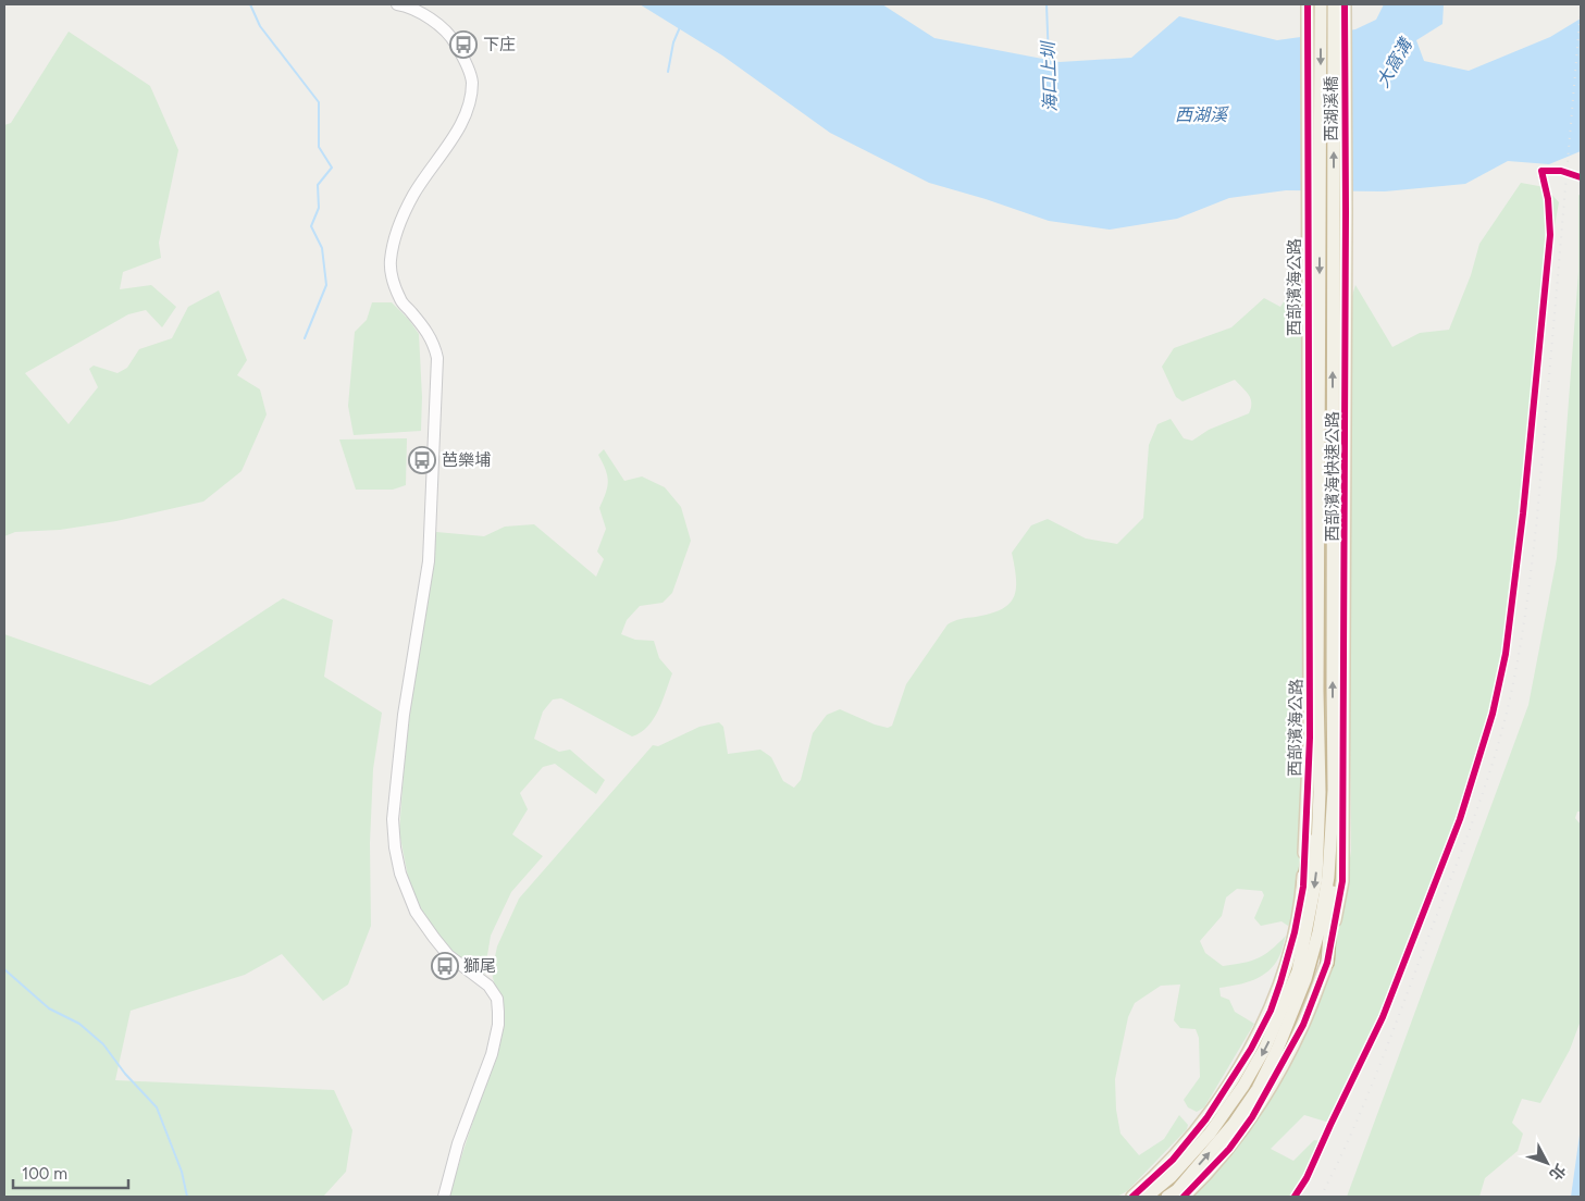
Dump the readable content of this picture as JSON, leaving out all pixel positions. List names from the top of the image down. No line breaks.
{"streets":{"highway":["西部濱海快速公路"],"main road":["西湖溪橋","西部濱海公路"]},"crossings":[["西湖溪橋","西部濱海公路"],["西湖溪橋","西部濱海快速公路"]],"water":["大窩溝","海口上圳","西湖溪"],"places":{"bus stop":["下庄","芭樂埔","獅尾"]},"scale_bar":"100 m","north":"bottom right"}
